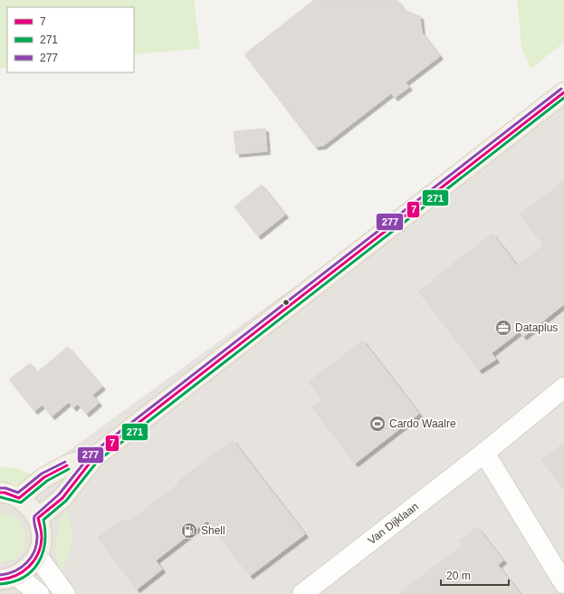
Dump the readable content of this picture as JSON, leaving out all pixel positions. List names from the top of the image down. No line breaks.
{"streets":{"street":["Van Dijklaan"]},"places":{"office":["Dataplus"],"sports":["Cardo Waalre"],"fuel station":["Shell"]},"lines":["transit line 277","transit line 7","transit line 271"],"legend":["7","271","277"],"scale_bar":"20 m"}
